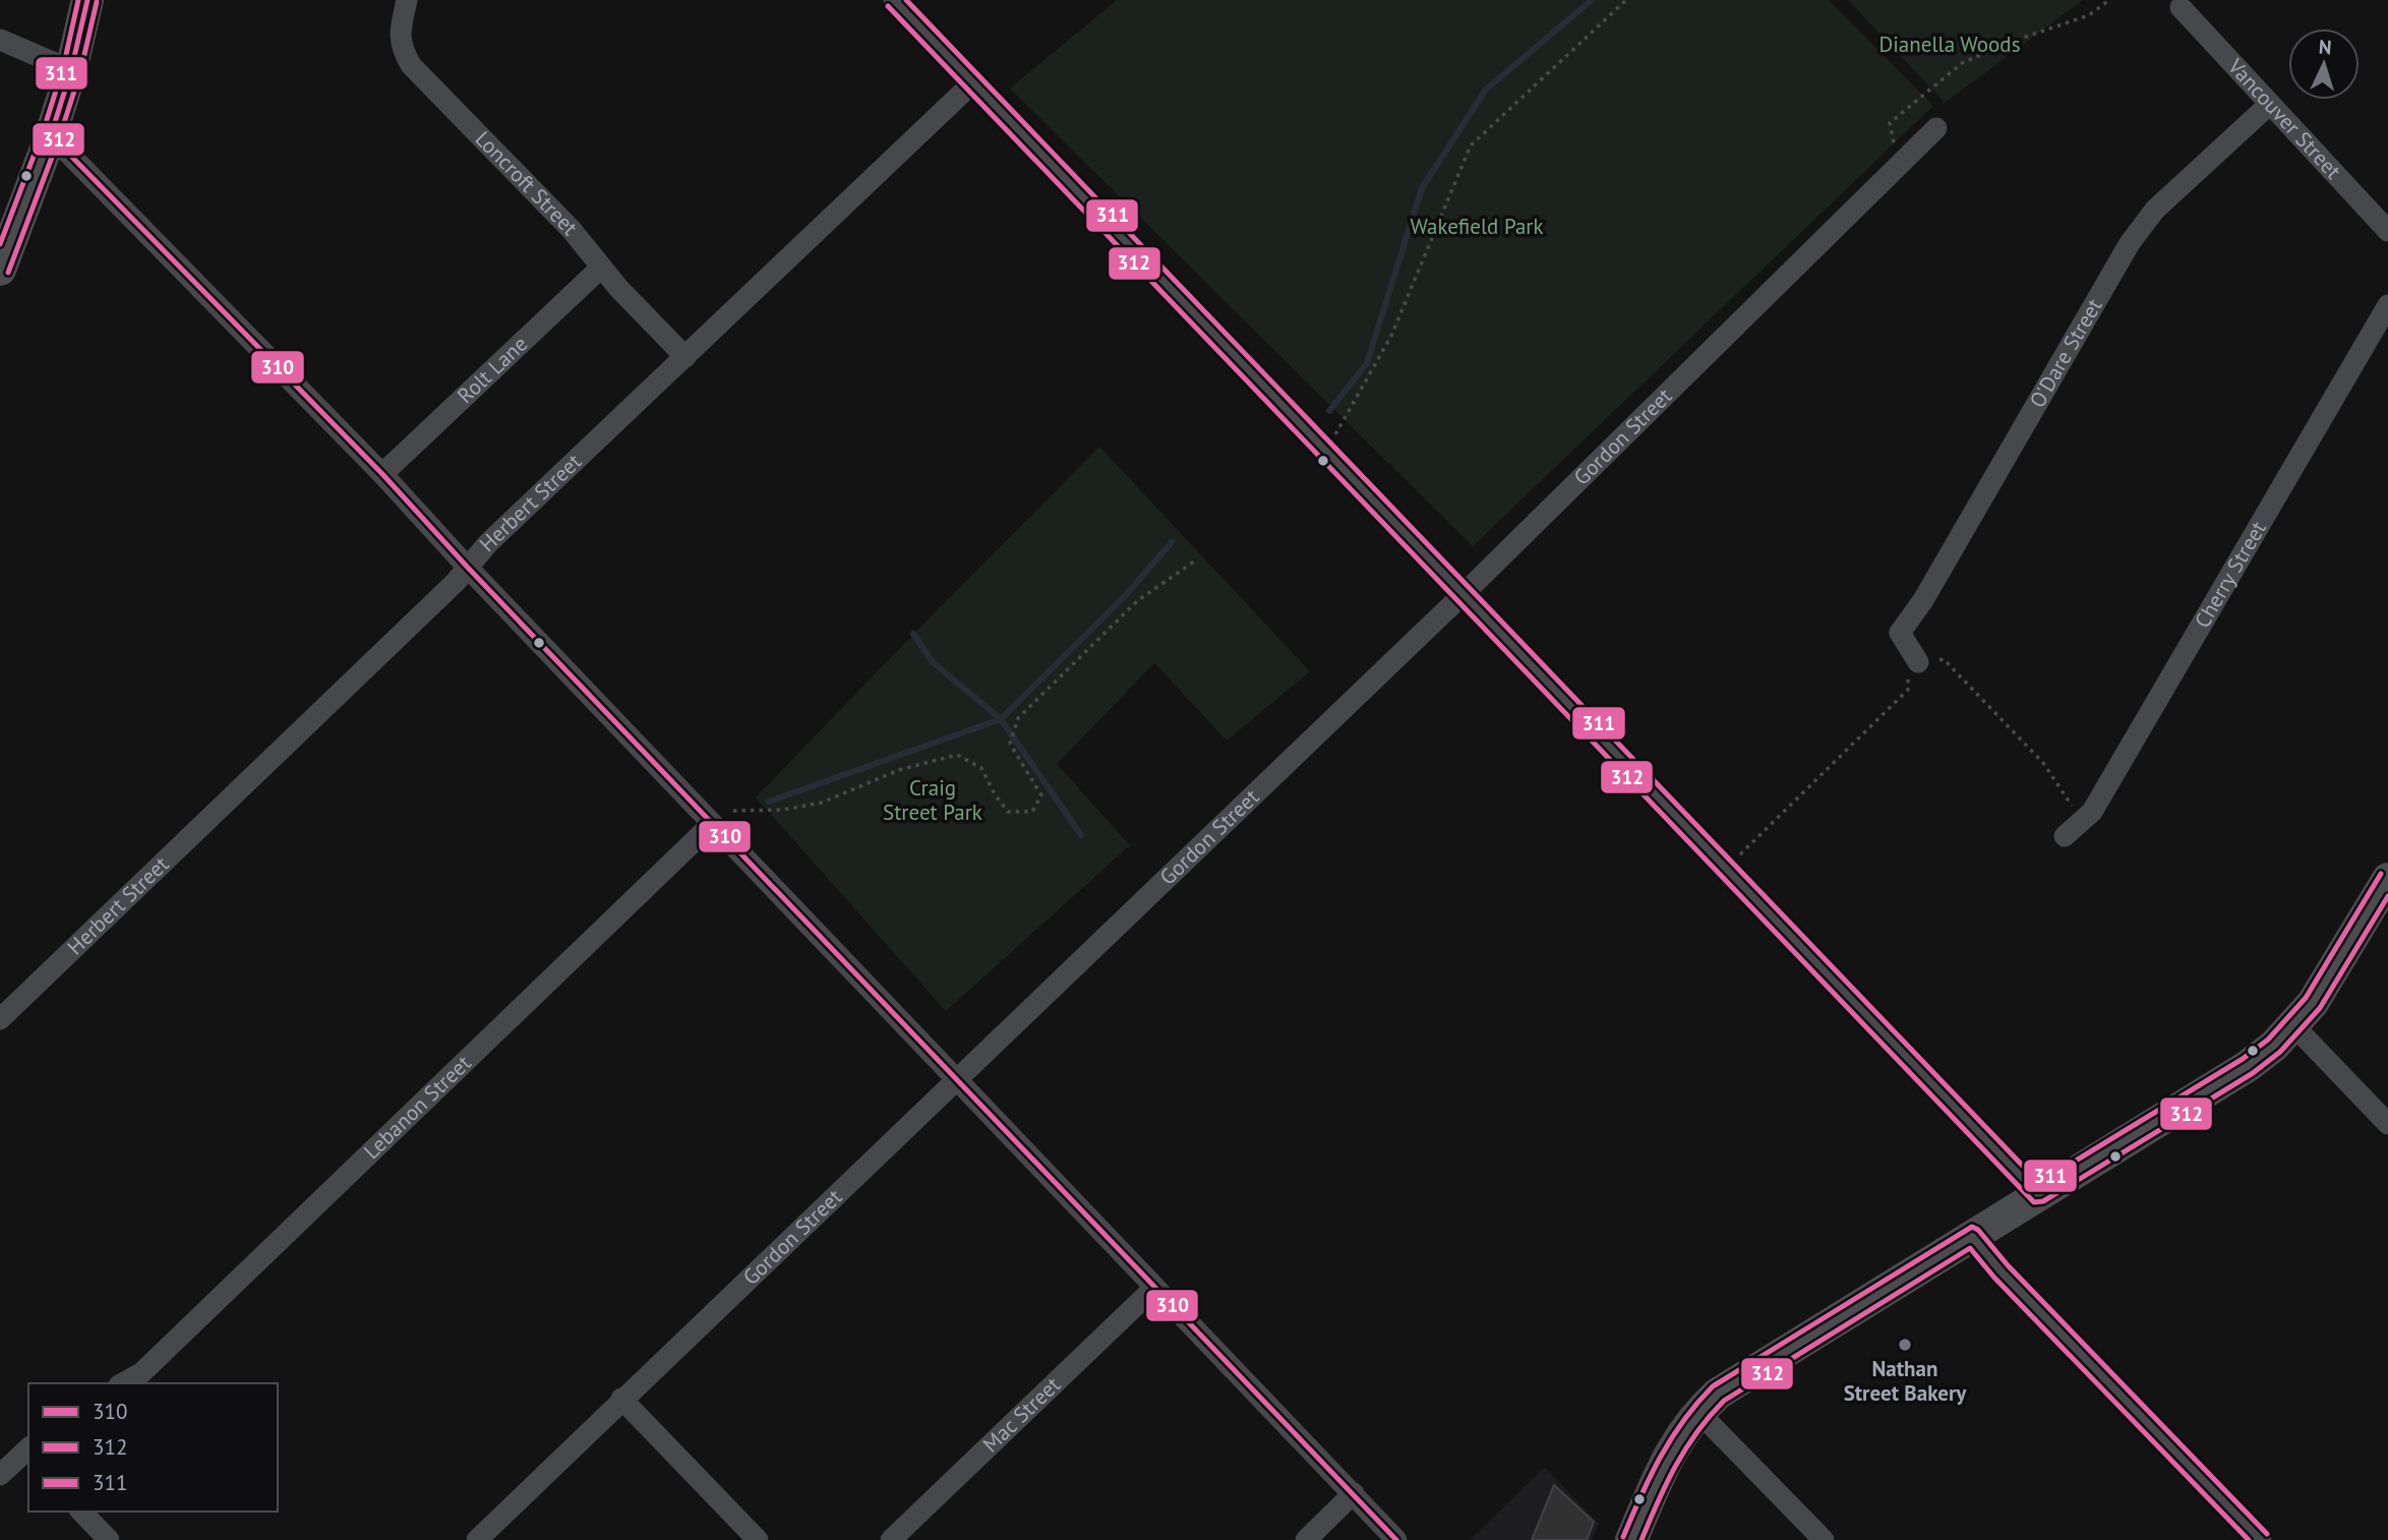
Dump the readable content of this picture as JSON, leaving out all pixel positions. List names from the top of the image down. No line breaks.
{"streets":{"street":["Vancouver Street","Loncroft Street","O'Dare Street","Rolt Lane","Gordon Street","Herbert Street","Cherry Street","Lebanon Street","Mac Street"]},"crossings":[["Vancouver Street","O'Dare Street"],["Loncroft Street","Rolt Lane"],["Loncroft Street","Herbert Street"]],"parks":["Dianella Woods","Wakefield Park","Craig Street Park"],"places":["Nathan Street Bakery"],"lines":["transit line 310","transit line 311","transit line 312"],"legend":["310","312","311"],"north":"top"}
